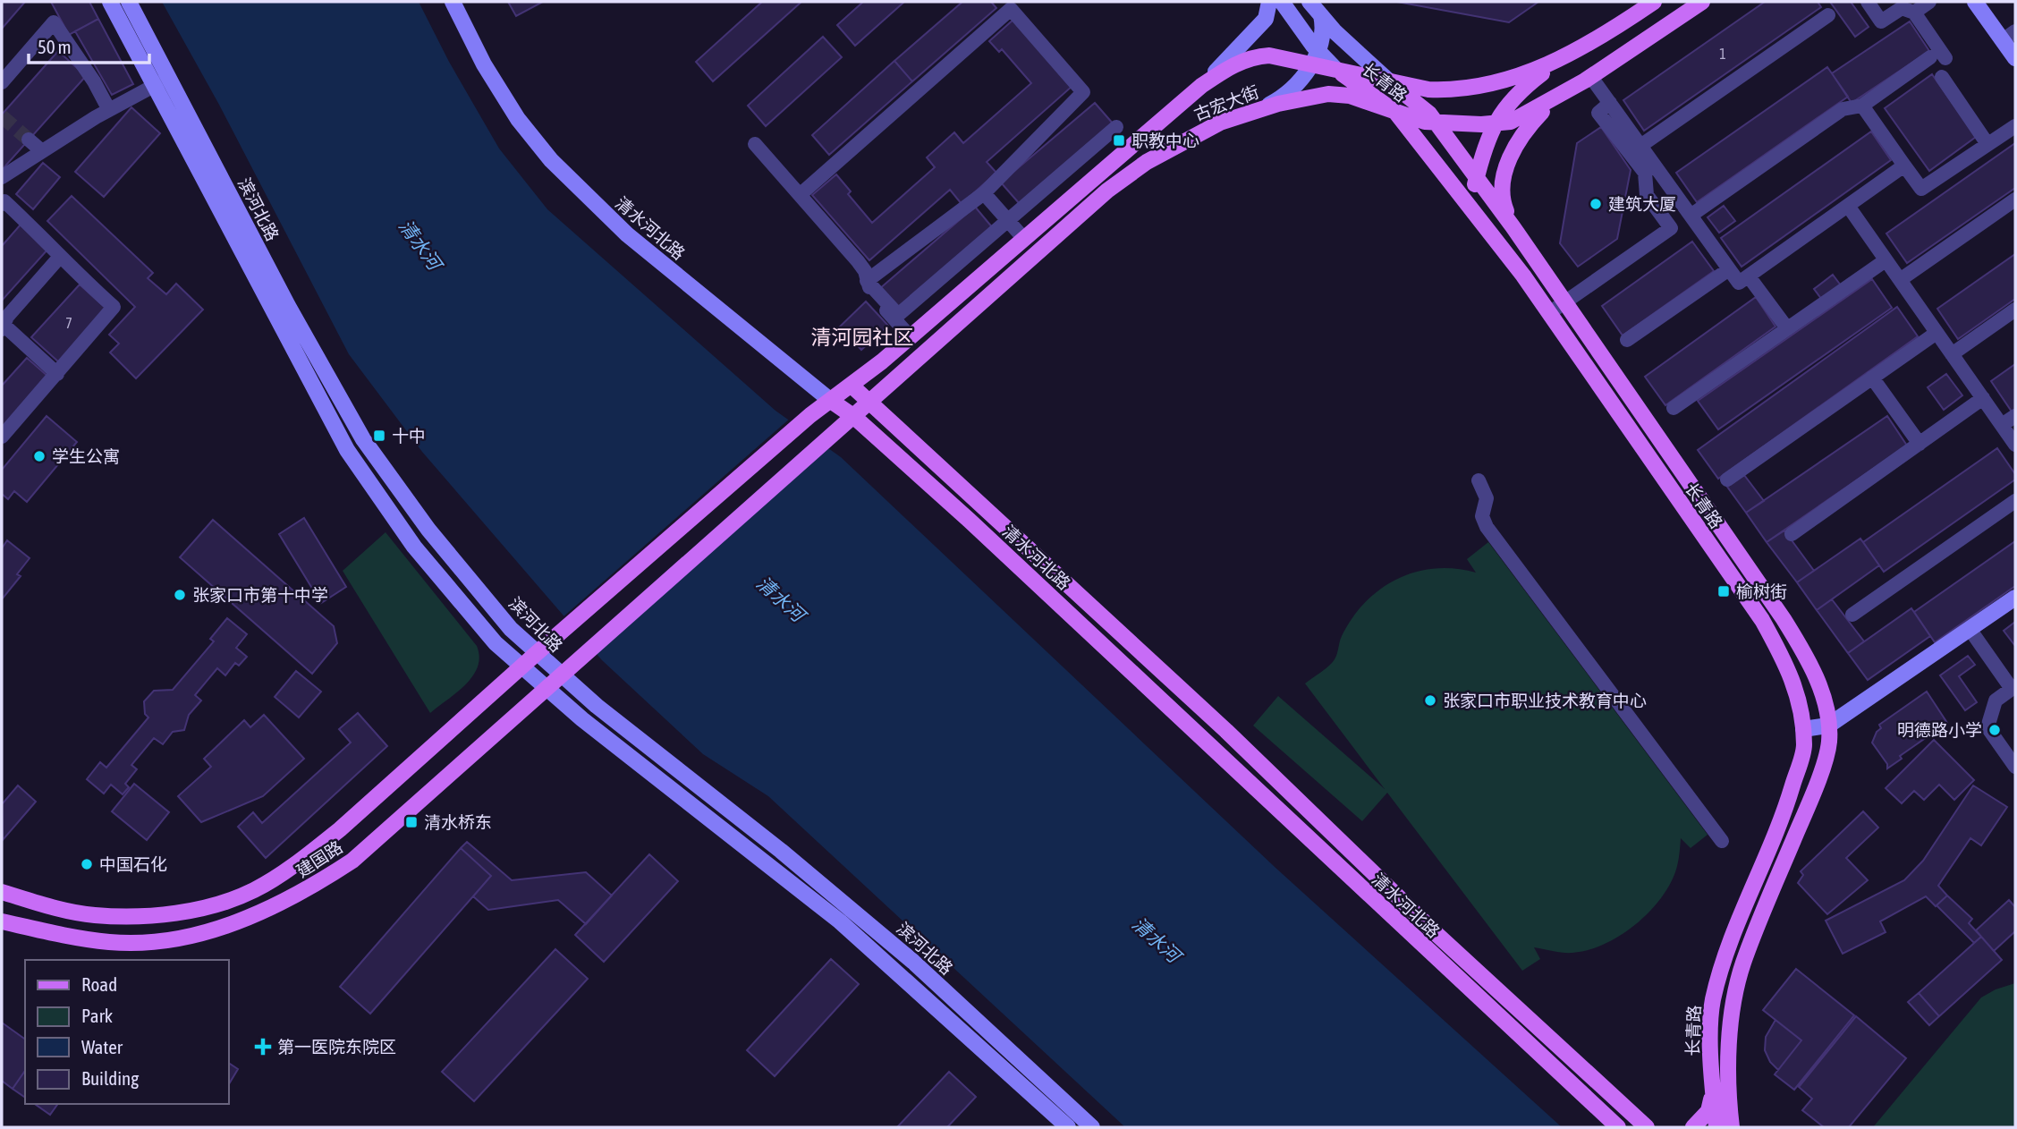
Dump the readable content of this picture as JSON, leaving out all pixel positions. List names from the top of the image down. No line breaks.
{"streets":{"main road":["长青路","古宏大街","滨河北路","清水河北路","建国路"]},"crossings":[["长青路","古宏大街"],["古宏大街","清水河北路"],["古宏大街","建国路"],["滨河北路","建国路"]],"districts":["清河园社区"],"water":["清水河"],"places":{"transit":["职教中心","十中","榆树街","清水桥东"],"other":["建筑大厦","学生公寓","张家口市第十中学","张家口市职业技术教育中心","明德路小学","中国石化"],"health":["第一医院东院区"]},"house_numbers":["1","7"],"legend":["Road","Park","Water","Building"],"scale_bar":"50 m"}
